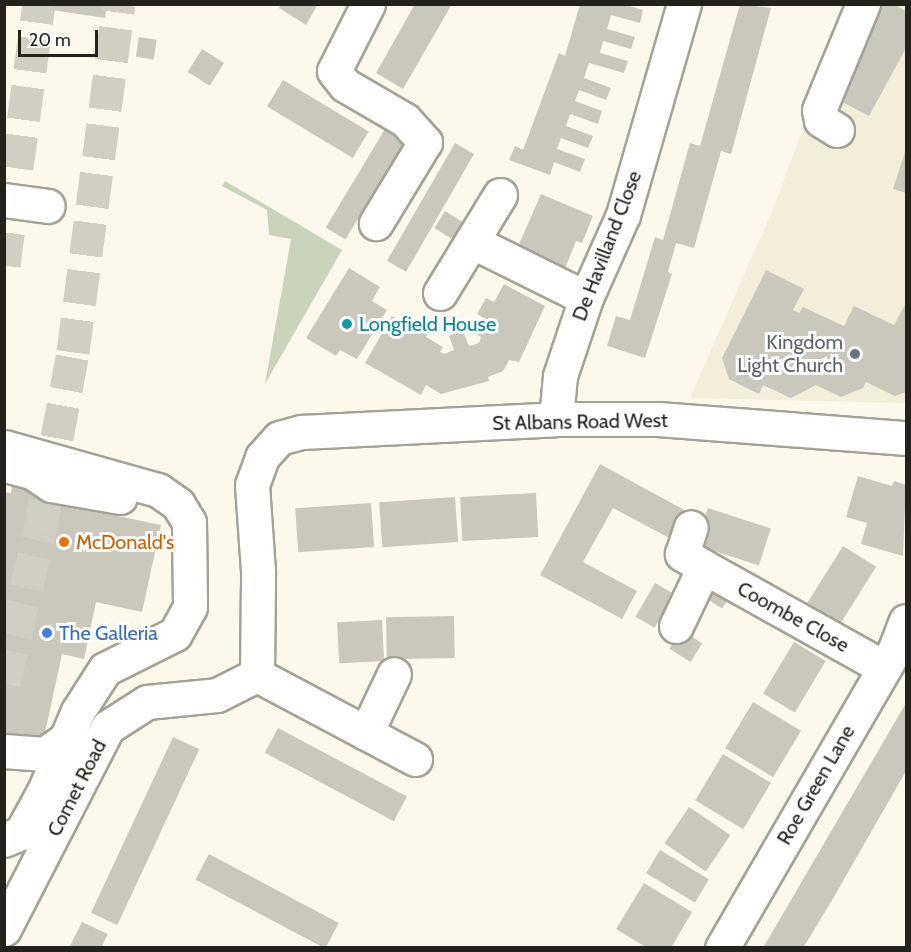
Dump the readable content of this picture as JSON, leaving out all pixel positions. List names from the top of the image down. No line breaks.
{"streets":{"street":["De Havilland Close","St Albans Road West","Coombe Close","Roe Green Lane","Comet Road"]},"crossings":[["De Havilland Close","St Albans Road West"],["St Albans Road West","Comet Road"],["Coombe Close","Roe Green Lane"]],"places":["Longfield House","Kingdom Light Church","McDonald's","The Galleria"],"scale_bar":"20 m"}
